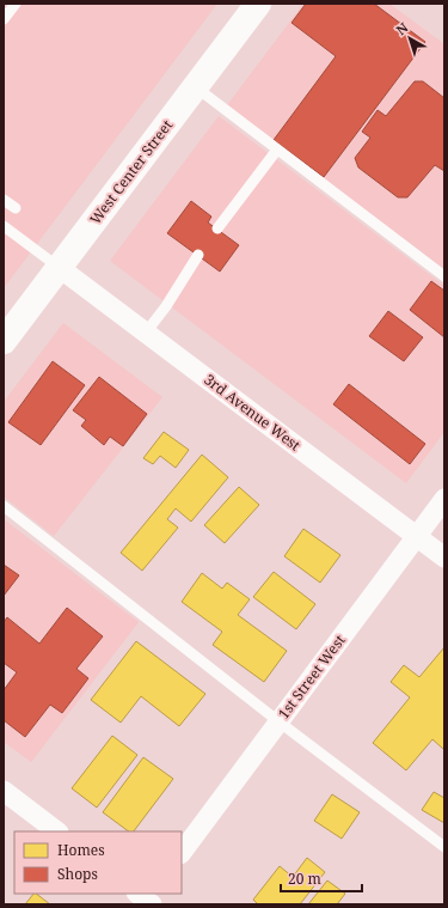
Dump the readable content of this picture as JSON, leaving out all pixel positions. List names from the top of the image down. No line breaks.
{"streets":{"street":["West Center Street","3rd Avenue West","1st Street West"]},"crossings":[["West Center Street","3rd Avenue West"],["3rd Avenue West","1st Street West"]],"legend":["Homes","Shops"],"scale_bar":"20 m","north":"top left"}
